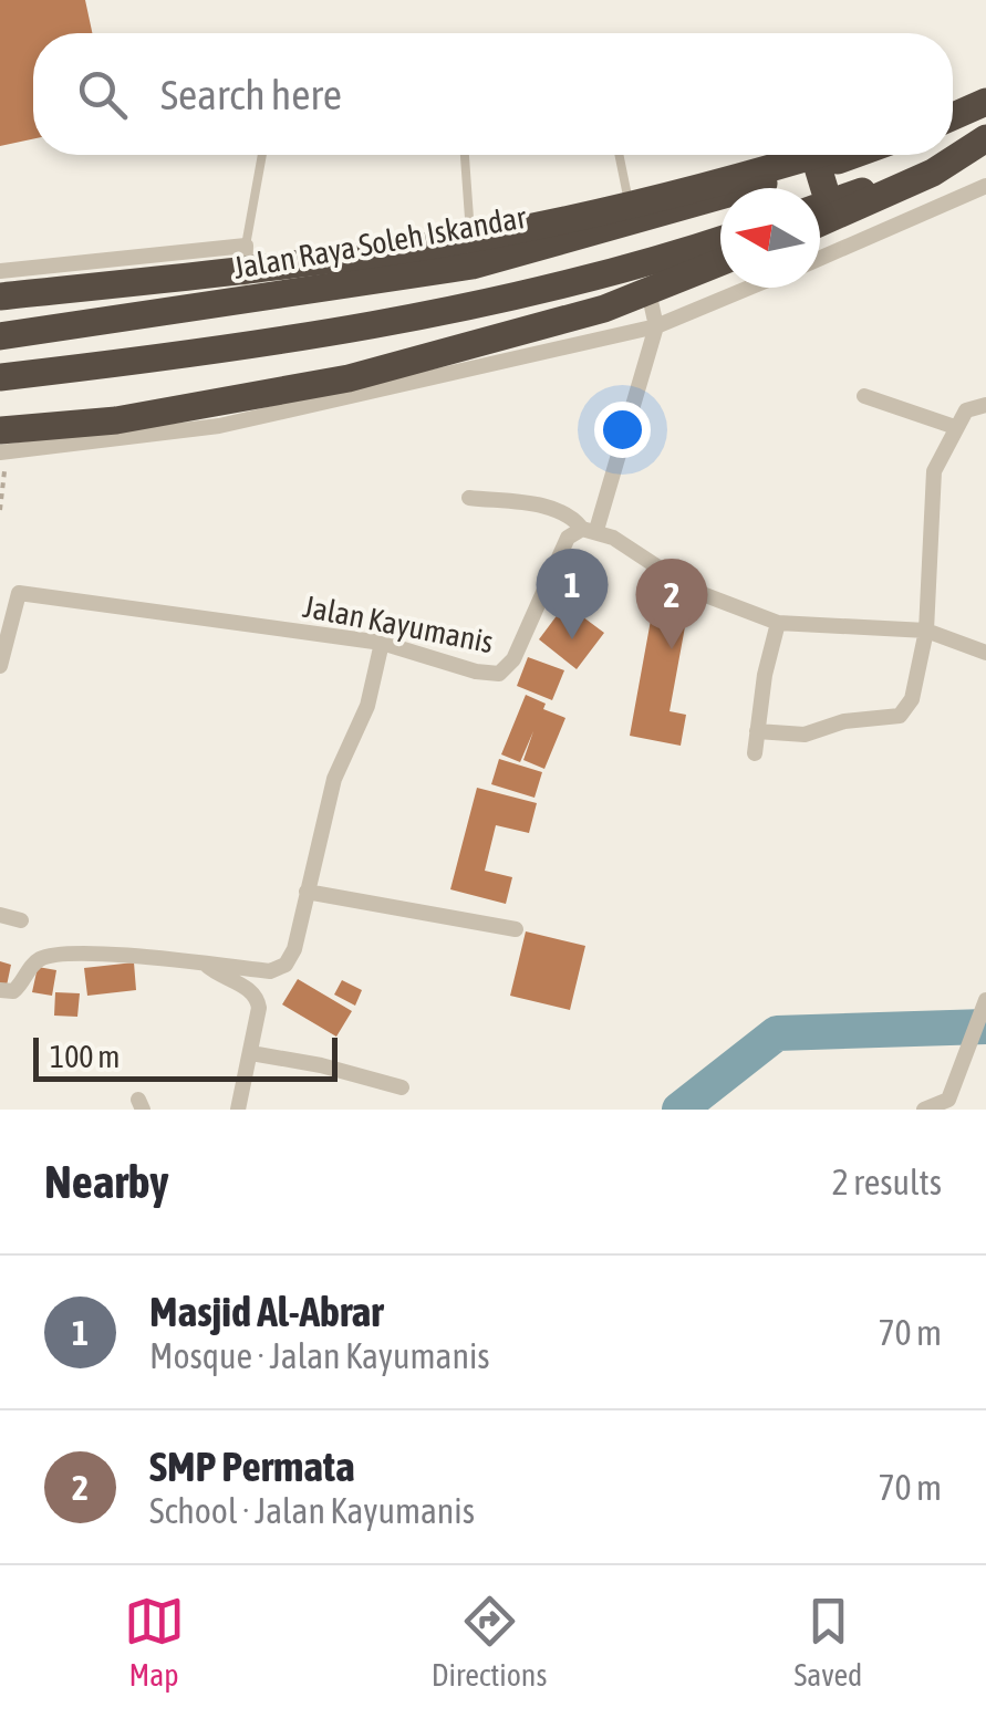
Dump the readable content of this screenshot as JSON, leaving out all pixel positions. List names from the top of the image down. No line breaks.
{"streets":{"highway":["Jalan Raya Soleh Iskandar"],"street":["Jalan Kayumanis"]},"scale_bar":"100 m","north":"left","page":{"search":"Search here","pins":["1","2"],"scale":"100 m","heading":["Nearby","2 results"],"list":[{"mark":"1","name":"Masjid Al-Abrar","note":"Mosque · Jalan Kayumanis","value":"70 m"},{"mark":"2","name":"SMP Permata","note":"School · Jalan Kayumanis","value":"70 m"}],"nav":["Map","Directions","Saved"]}}
